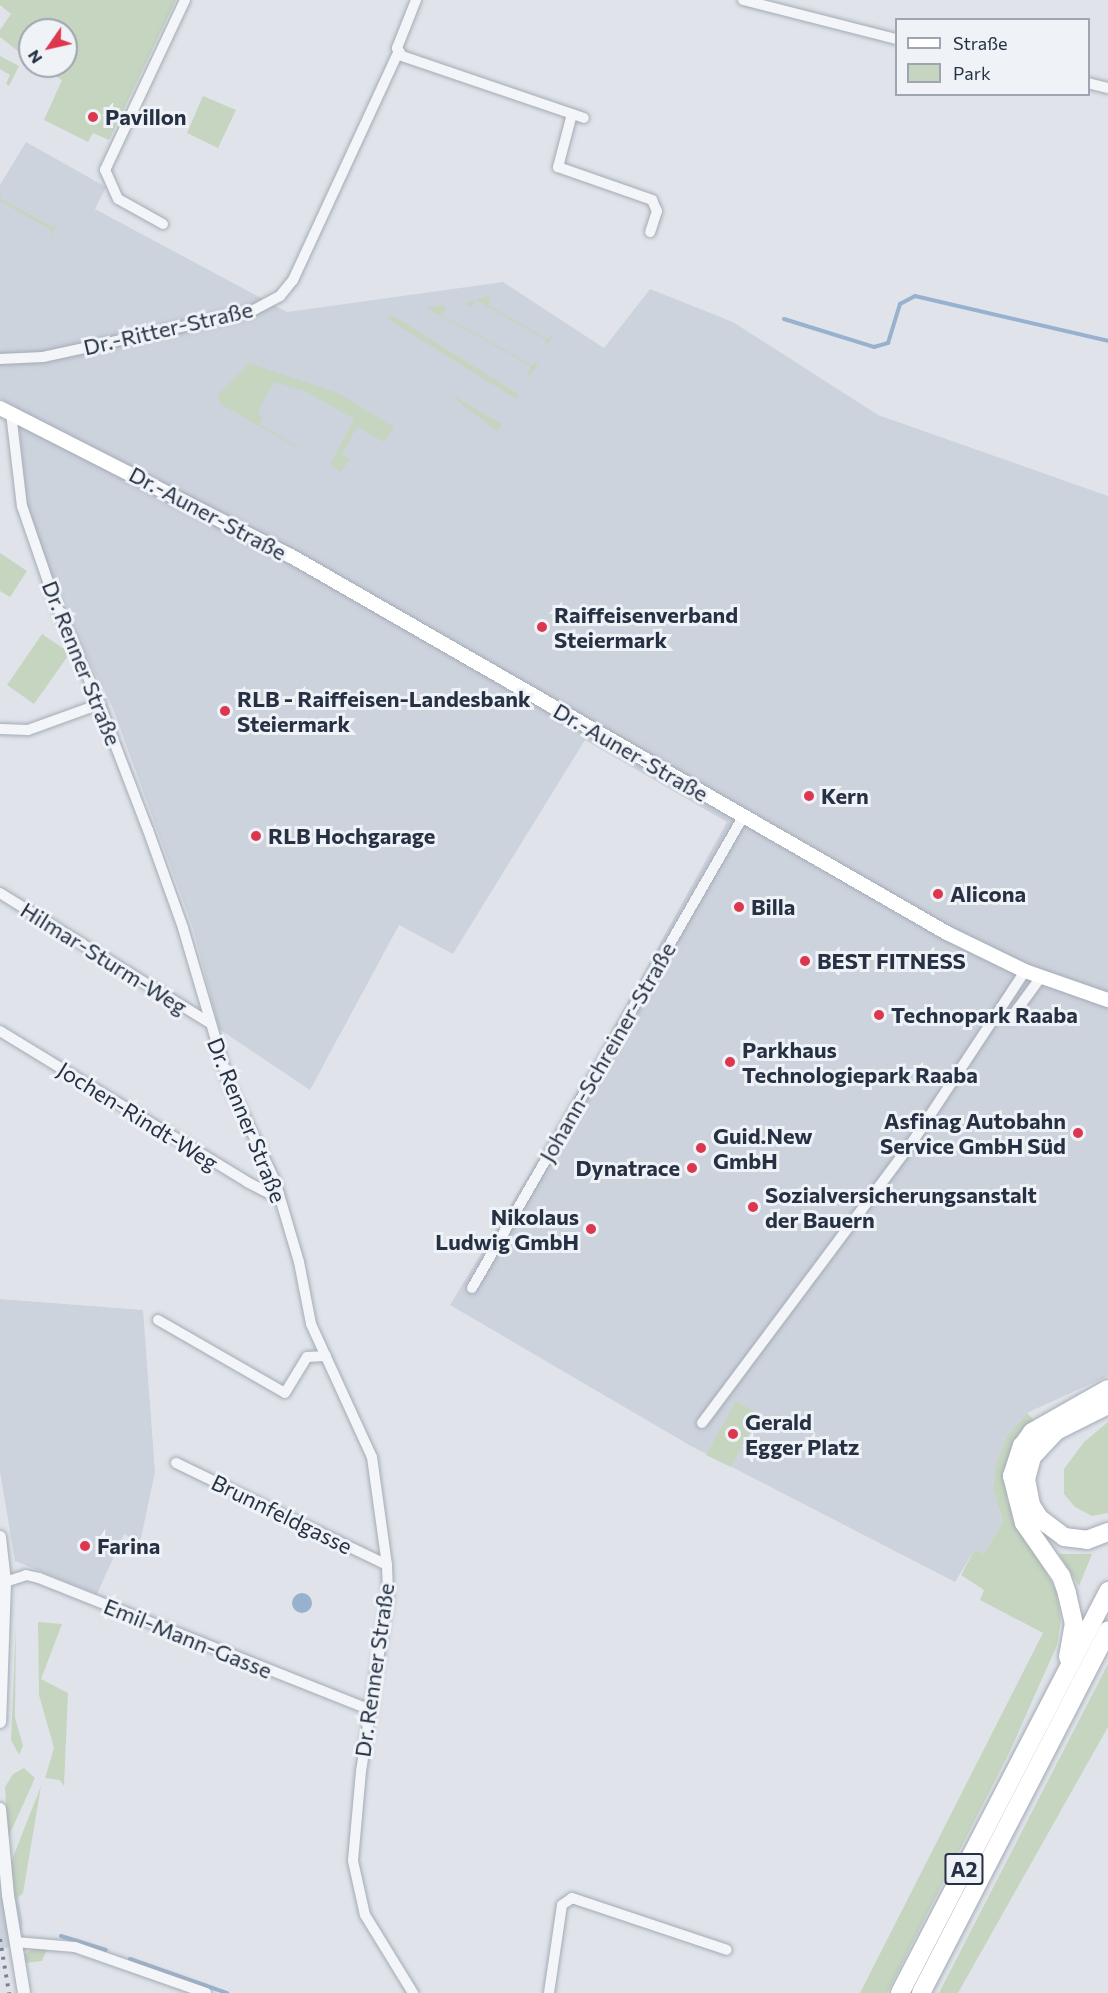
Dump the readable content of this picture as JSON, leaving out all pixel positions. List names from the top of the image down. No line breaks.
{"streets":{"highway":["A2"],"main road":["Dr.-Auner-Straße"],"street":["Dr.-Ritter-Straße","Dr. Renner Straße","Hilmar-Sturm-Weg","Johann-Schreiner-Straße","Jochen-Rindt-Weg","Brunnfeldgasse","Emil-Mann-Gasse"]},"crossings":[["Dr.-Auner-Straße","Dr. Renner Straße"],["Dr.-Auner-Straße","Johann-Schreiner-Straße"],["Dr. Renner Straße","Hilmar-Sturm-Weg"],["Dr. Renner Straße","Jochen-Rindt-Weg"],["Dr. Renner Straße","Brunnfeldgasse"],["Dr. Renner Straße","Emil-Mann-Gasse"]],"places":["Pavillon","Raiffeisenverband Steiermark","RLB - Raiffeisen-Landesbank Steiermark","Kern","RLB Hochgarage","Alicona","Billa","BEST FITNESS","Technopark Raaba","Parkhaus Technologiepark Raaba","Asfinag Autobahn Service GmbH Süd","Guid.New GmbH","Dynatrace","Sozialversicherungsanstalt der Bauern","Nikolaus Ludwig GmbH","Gerald Egger Platz","Farina"],"legend":["Straße","Park"],"north":"bottom left"}
